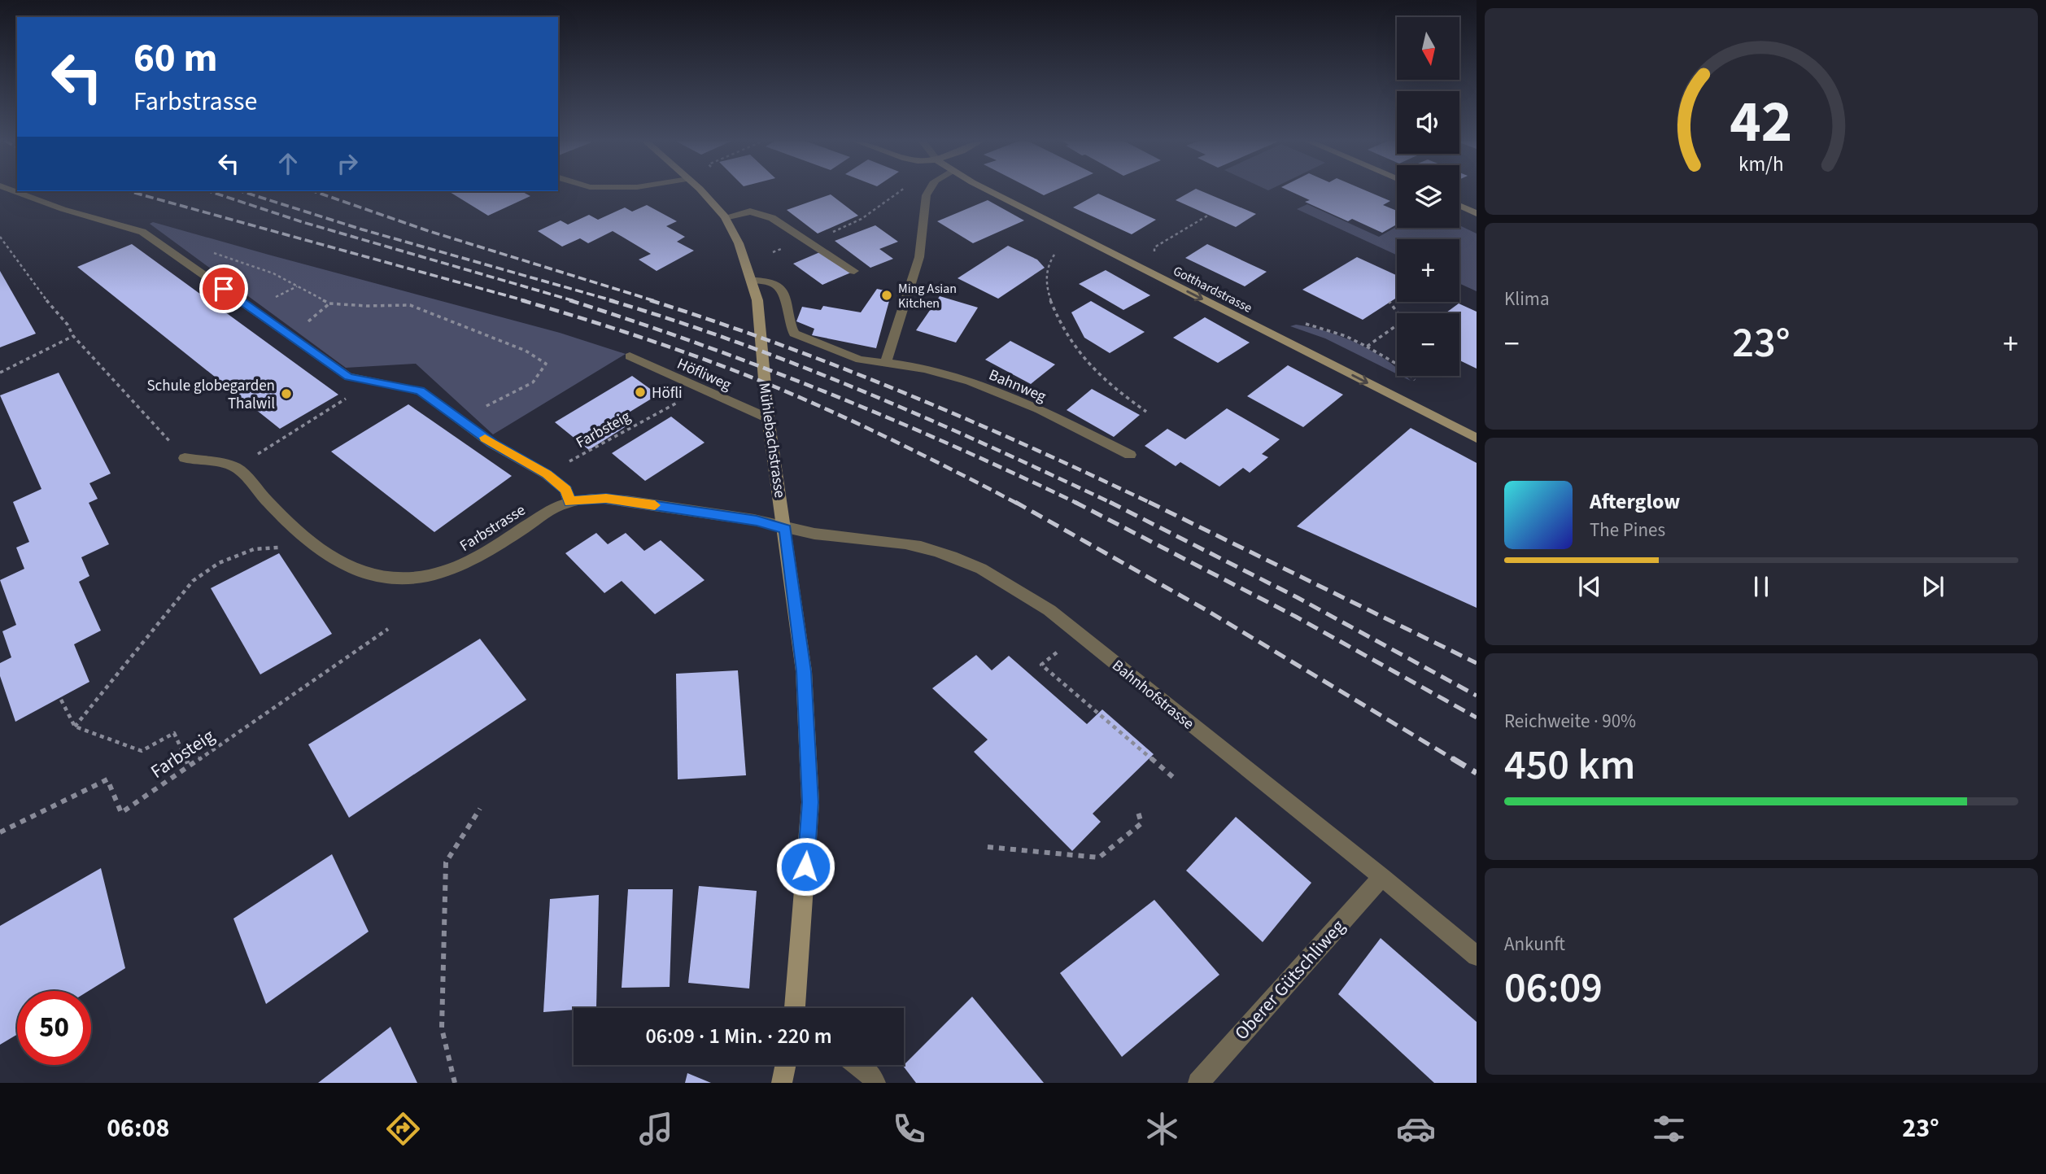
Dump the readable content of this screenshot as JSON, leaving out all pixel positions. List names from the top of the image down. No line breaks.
{"streets":{"main road":["Gotthardstrasse","Mühlebachstrasse"],"street":["Höfliweg","Bahnweg","Farbstrasse","Bahnhofstrasse","Oberer Gütschliweg"],"path":["Farbsteig"]},"crossings":[["Höfliweg","Farbsteig"],["Höfliweg","Mühlebachstrasse"],["Bahnweg","Mühlebachstrasse"],["Mühlebachstrasse","Farbstrasse"],["Mühlebachstrasse","Bahnhofstrasse"],["Farbstrasse","Bahnhofstrasse"],["Bahnhofstrasse","Oberer Gütschliweg"]],"one_way":["Gotthardstrasse"],"places":["Ming Asian Kitchen","Höfli","Schule globegarden Thalwil"],"north":"bottom","page":{"map_buttons":["+","−"],"turn":["60 m","Farbstrasse"],"tile":["Klima",["Reichweite · 90%","450 km"],["Ankunft","06:09"]],"heat":["−","23°","+"],"song":["Afterglow","The Pines"],"limit":"50","trip":"06:09 · 1 Min. · 220 m","tabs":["06:08","23°"],"gauge":["42","km/h"]}}
